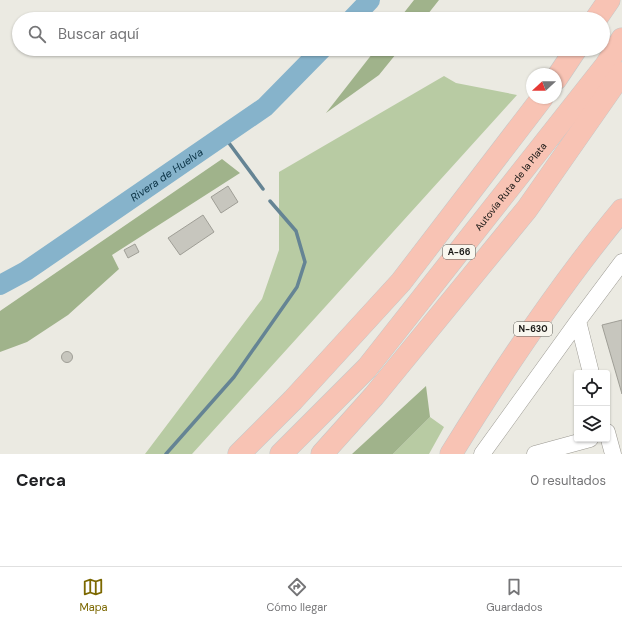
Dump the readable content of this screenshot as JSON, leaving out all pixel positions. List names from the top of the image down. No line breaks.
{"streets":{"highway":["Autovía Ruta de la Plata","A-66","N-630"]},"water":["Rivera de Huelva"],"north":"left","page":{"search":"Buscar aquí","heading":["Cerca","0 resultados"],"nav":["Mapa","Cómo llegar","Guardados"]}}
